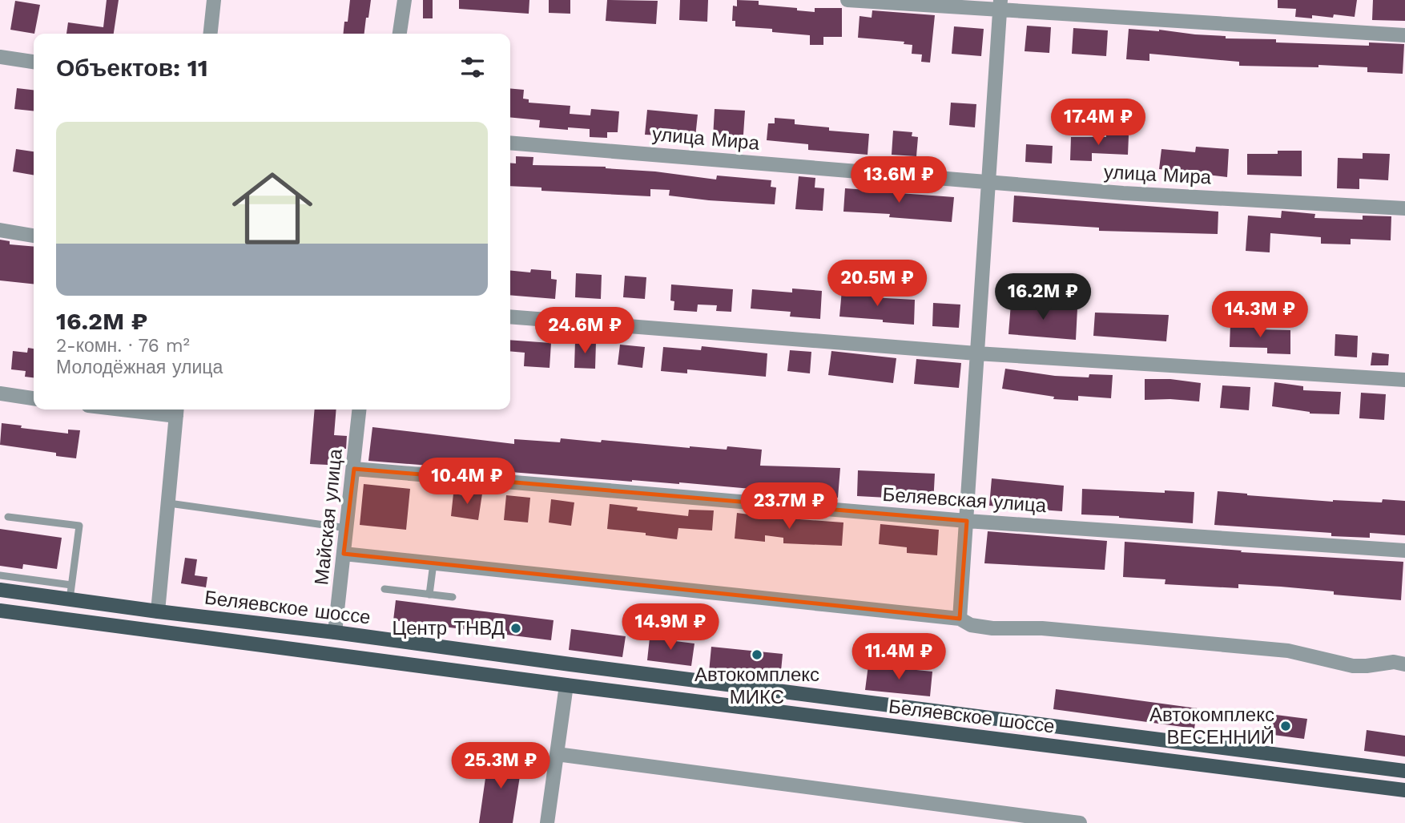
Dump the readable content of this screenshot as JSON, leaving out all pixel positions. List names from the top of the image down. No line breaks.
{"streets":{"main road":["Беляевское шоссе"],"street":["улица Мира","Беляевская улица","Майская улица"]},"crossings":[["Беляевская улица","Майская улица"],["Майская улица","Беляевское шоссе"]],"places":["Центр ТНВД","Автокомплекс МИКС","Автокомплекс ВЕСЕННИЙ"],"page":{"heading":"Объектов: 11","price":["17.4M ₽","13.6M ₽","20.5M ₽","16.2M ₽","14.3M ₽","24.6M ₽","10.4M ₽","23.7M ₽","14.9M ₽","11.4M ₽","25.3M ₽"],"list":[{"name":"16.2M ₽","note":"2-комн. · 76 m² · Молодёжная улица"}]}}
